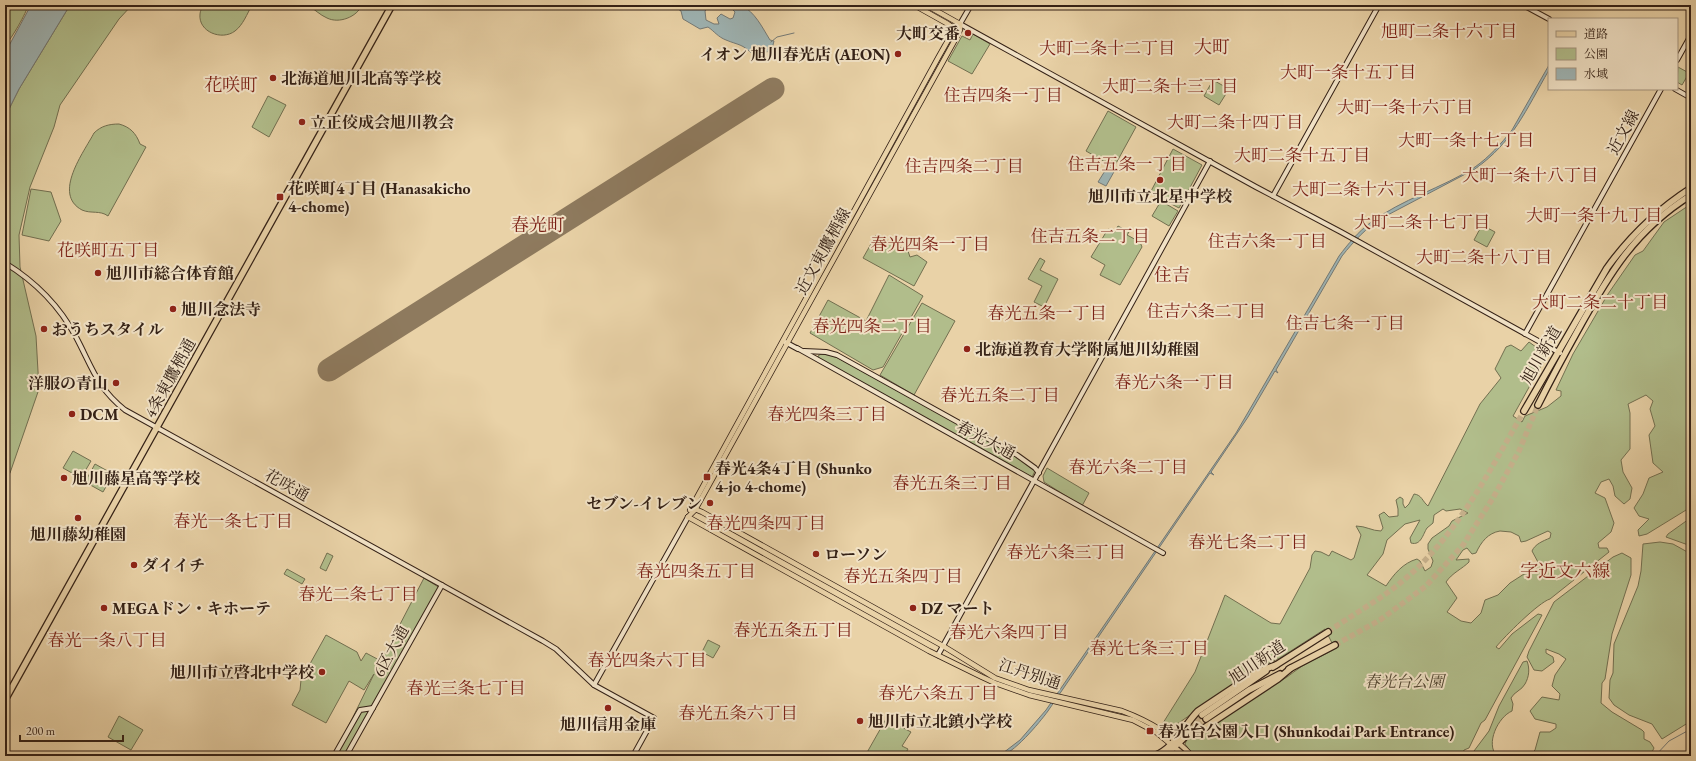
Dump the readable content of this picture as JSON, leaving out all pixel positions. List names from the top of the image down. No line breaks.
{"streets":{"highway":["旭川新道","4条東鷹栖通"],"main road":["近文東鷹栖線","江丹別通"],"street":["近文線","春光大通","花咲通","6区大通"]},"crossings":[["近文東鷹栖線","春光大通"],["近文東鷹栖線","花咲通"],["近文東鷹栖線","江丹別通"],["4条東鷹栖通","花咲通"],["花咲通","6区大通"]],"districts":["旭町二条十六丁目","大町","大町二条十二丁目","大町一条十五丁目","花咲町","大町二条十三丁目","住吉四条一丁目","大町一条十六丁目","大町二条十四丁目","大町一条十七丁目","大町二条十五丁目","住吉五条一丁目","住吉四条二丁目","大町一条十八丁目","大町二条十六丁目","大町一条十九丁目","大町二条十七丁目","春光町","住吉五条二丁目","住吉六条一丁目","春光四条一丁目","花咲町五丁目","大町二条十八丁目","住吉","大町二条二十丁目","住吉六条二丁目","春光五条一丁目","住吉七条一丁目","春光四条二丁目","春光六条一丁目","春光五条二丁目","春光四条三丁目","春光六条二丁目","春光五条三丁目","春光一条七丁目","春光四条四丁目","春光七条二丁目","春光六条三丁目","字近文六線","春光四条五丁目","春光五条四丁目","春光二条七丁目","春光五条五丁目","春光六条四丁目","春光一条八丁目","春光七条三丁目","春光四条六丁目","春光三条七丁目","春光六条五丁目","春光五条六丁目"],"parks":["春光台公園"],"places":{"other":["大町交番","イオン 旭川春光店 (AEON)","北海道旭川北高等学校","立正佼成会旭川教会","旭川市立北星中学校","旭川市総合体育館","旭川念法寺","おうちスタイル","北海道教育大学附属旭川幼稚園","洋服の青山","DCM","旭川藤星高等学校","セブン-イレブン","旭川藤幼稚園","ローソン","ダイイチ","MEGAドン・キホーテ","DZ マート","旭川市立啓北中学校","旭川信用金庫","旭川市立北鎮小学校"],"transit":["花咲町4丁目 (Hanasakicho 4-chome)","春光4条4丁目 (Shunko 4-jo 4-chome)","春光台公園入口 (Shunkodai Park Entrance)"]},"legend":["道路","公園","水域"],"scale_bar":"200 m"}
